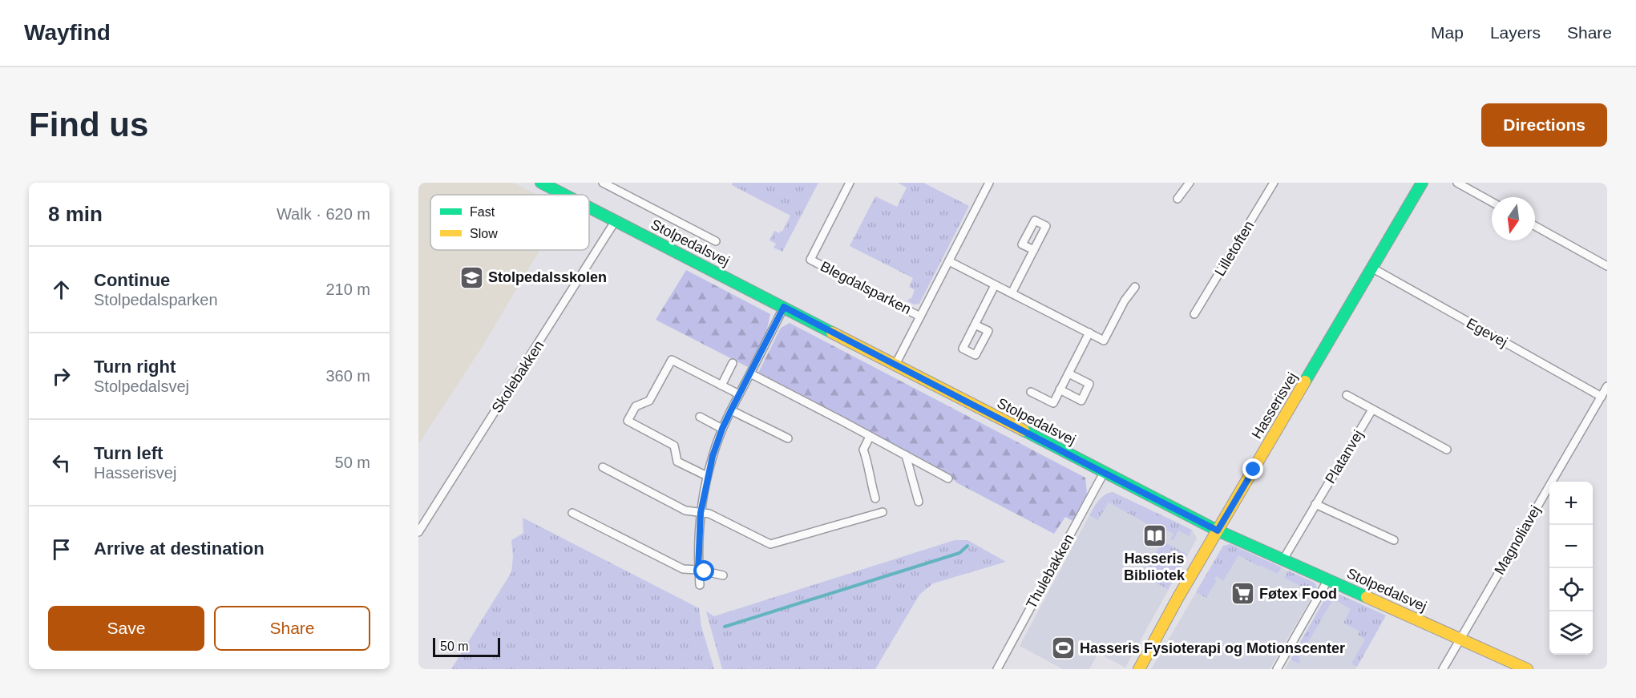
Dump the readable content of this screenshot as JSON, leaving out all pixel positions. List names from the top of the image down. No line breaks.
{"streets":{"street":["Stolpedalsvej","Lilletoften","Blegdalsparken","Egevej","Skolebakken","Hasserisvej","Platanvej","Magnoliavej","Thulebakken"]},"crossings":[["Stolpedalsvej","Blegdalsparken"],["Stolpedalsvej","Skolebakken"],["Stolpedalsvej","Hasserisvej"],["Stolpedalsvej","Platanvej"],["Stolpedalsvej","Magnoliavej"],["Stolpedalsvej","Thulebakken"],["Egevej","Hasserisvej"],["Egevej","Magnoliavej"]],"places":{"school or university":["Stolpedalsskolen"],"library":["Hasseris Bibliotek"],"supermarket":["Føtex Food"],"sports":["Hasseris Fysioterapi og Motionscenter"]},"legend":["Fast","Slow"],"scale_bar":"50 m","north":"bottom","page":{"header":"Wayfind","nav":["Map","Layers","Share"],"buttons":["Directions",["Save","Share"]],"title":"Find us","heading":["8 min","Walk · 620 m"],"list":[["Continue","Stolpedalsparken","210 m"],["Turn right","Stolpedalsvej","360 m"],["Turn left","Hasserisvej","50 m"],"Arrive at destination"],"map_buttons":["+","−"],"scale":"50 m"}}
